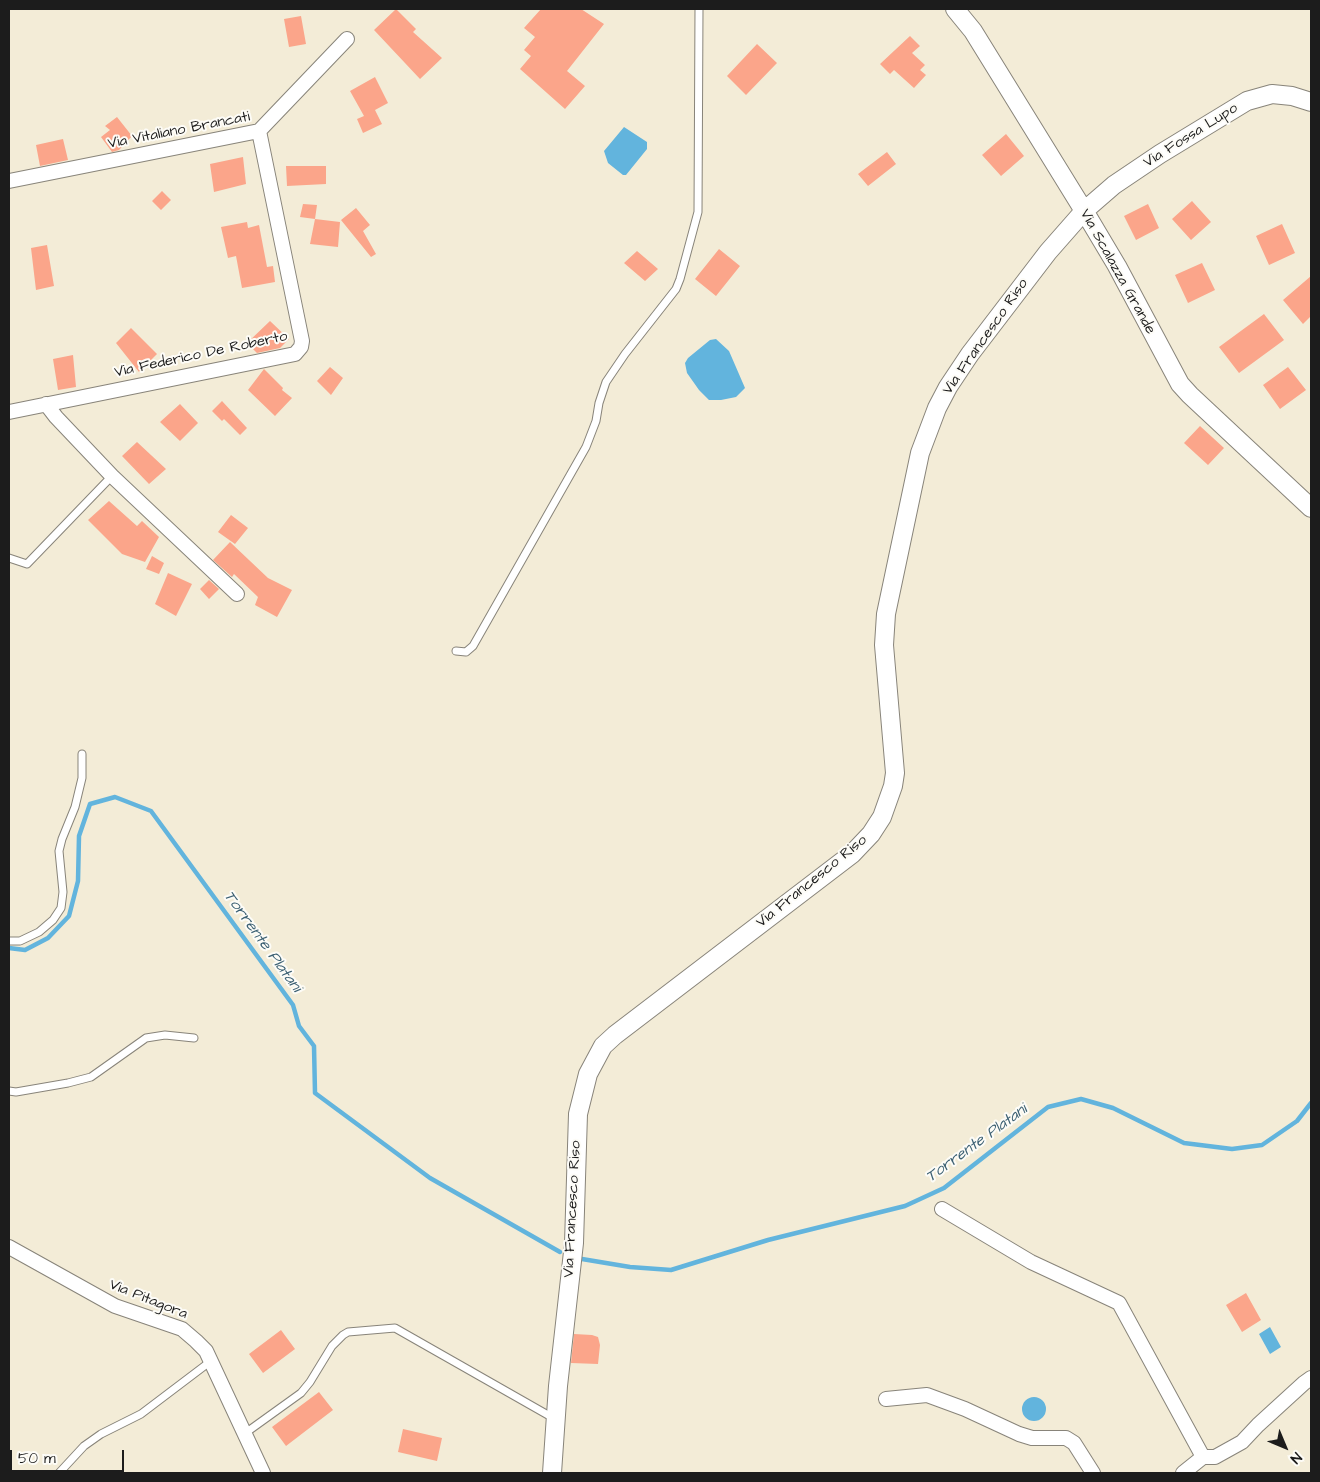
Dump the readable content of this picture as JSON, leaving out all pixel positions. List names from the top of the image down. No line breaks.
{"streets":{"street":["Via Vitaliano Brancati","Via Fossa Lupo","Via Scalazza Grande","Via Francesco Riso","Via Federico De Roberto","Via Pitagora"]},"crossings":[["Via Vitaliano Brancati","Via Federico De Roberto"],["Via Fossa Lupo","Via Scalazza Grande"],["Via Fossa Lupo","Via Francesco Riso"],["Via Scalazza Grande","Via Francesco Riso"]],"water":["Torrente Platani"],"scale_bar":"50 m","north":"bottom right"}
